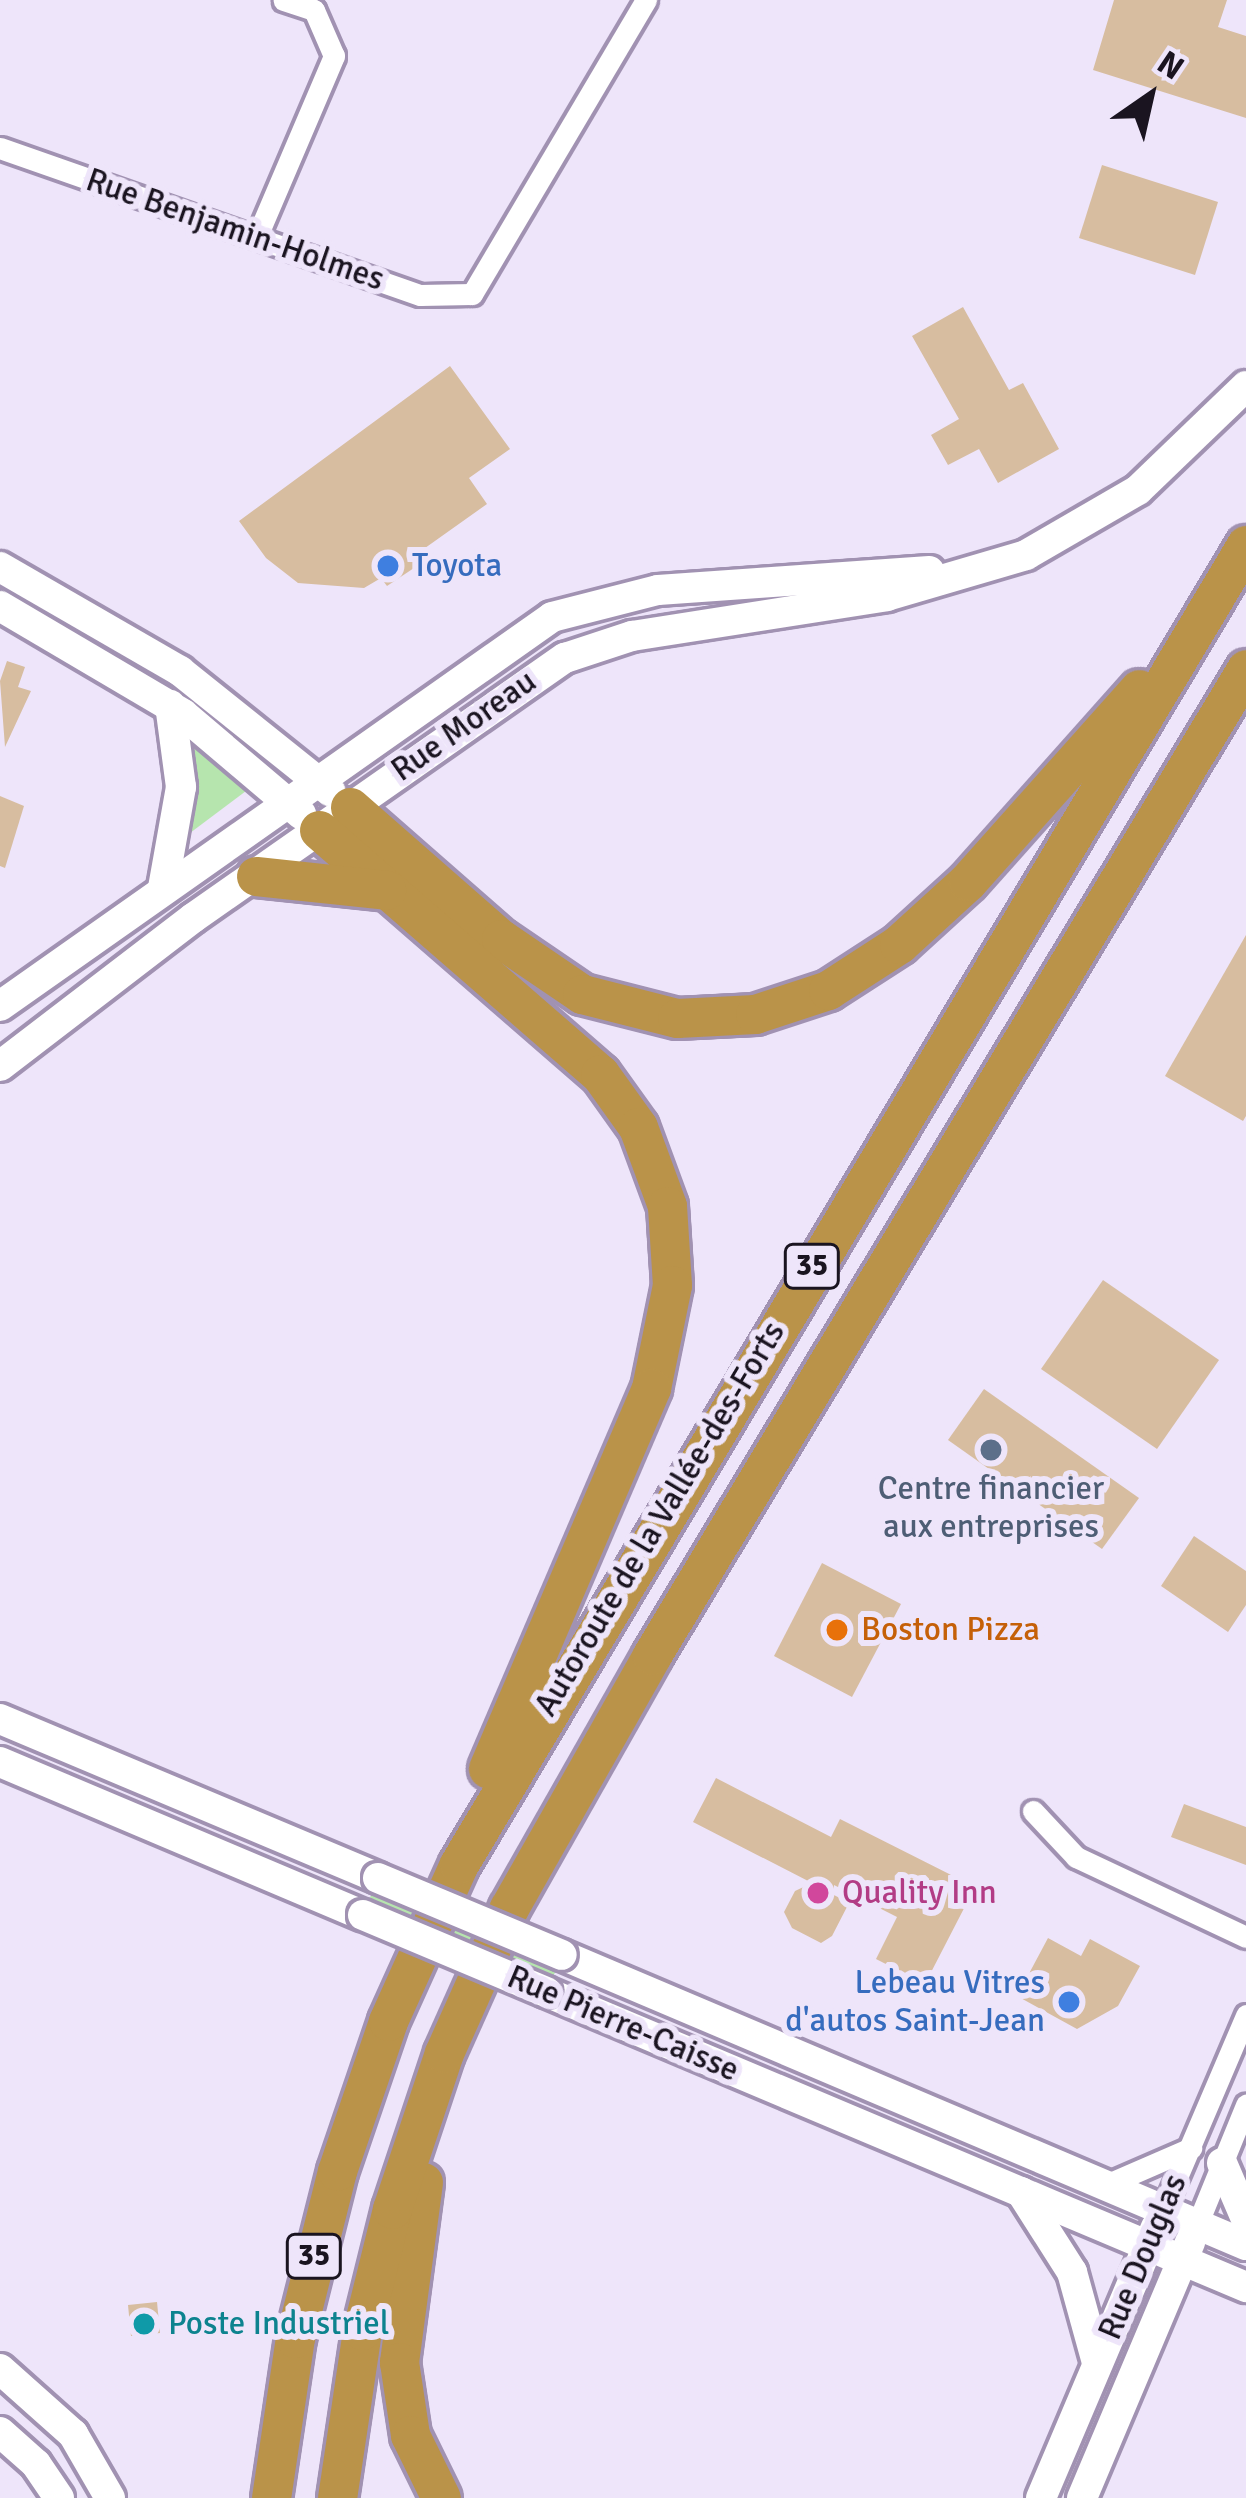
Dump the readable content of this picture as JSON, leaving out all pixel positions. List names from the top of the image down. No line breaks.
{"streets":{"highway":["35","Autoroute de la Vallée-des-Forts"],"main road":["Rue Moreau","Rue Pierre-Caisse","Rue Douglas"],"street":["Rue Benjamin-Holmes"]},"crossings":[["Autoroute de la Vallée-des-Forts","Rue Pierre-Caisse"],["Rue Pierre-Caisse","Rue Douglas"]],"places":["Toyota","Centre financier aux entreprises","Boston Pizza","Quality Inn","Lebeau Vitres d'autos Saint-Jean","Poste Industriel"],"north":"top right"}
